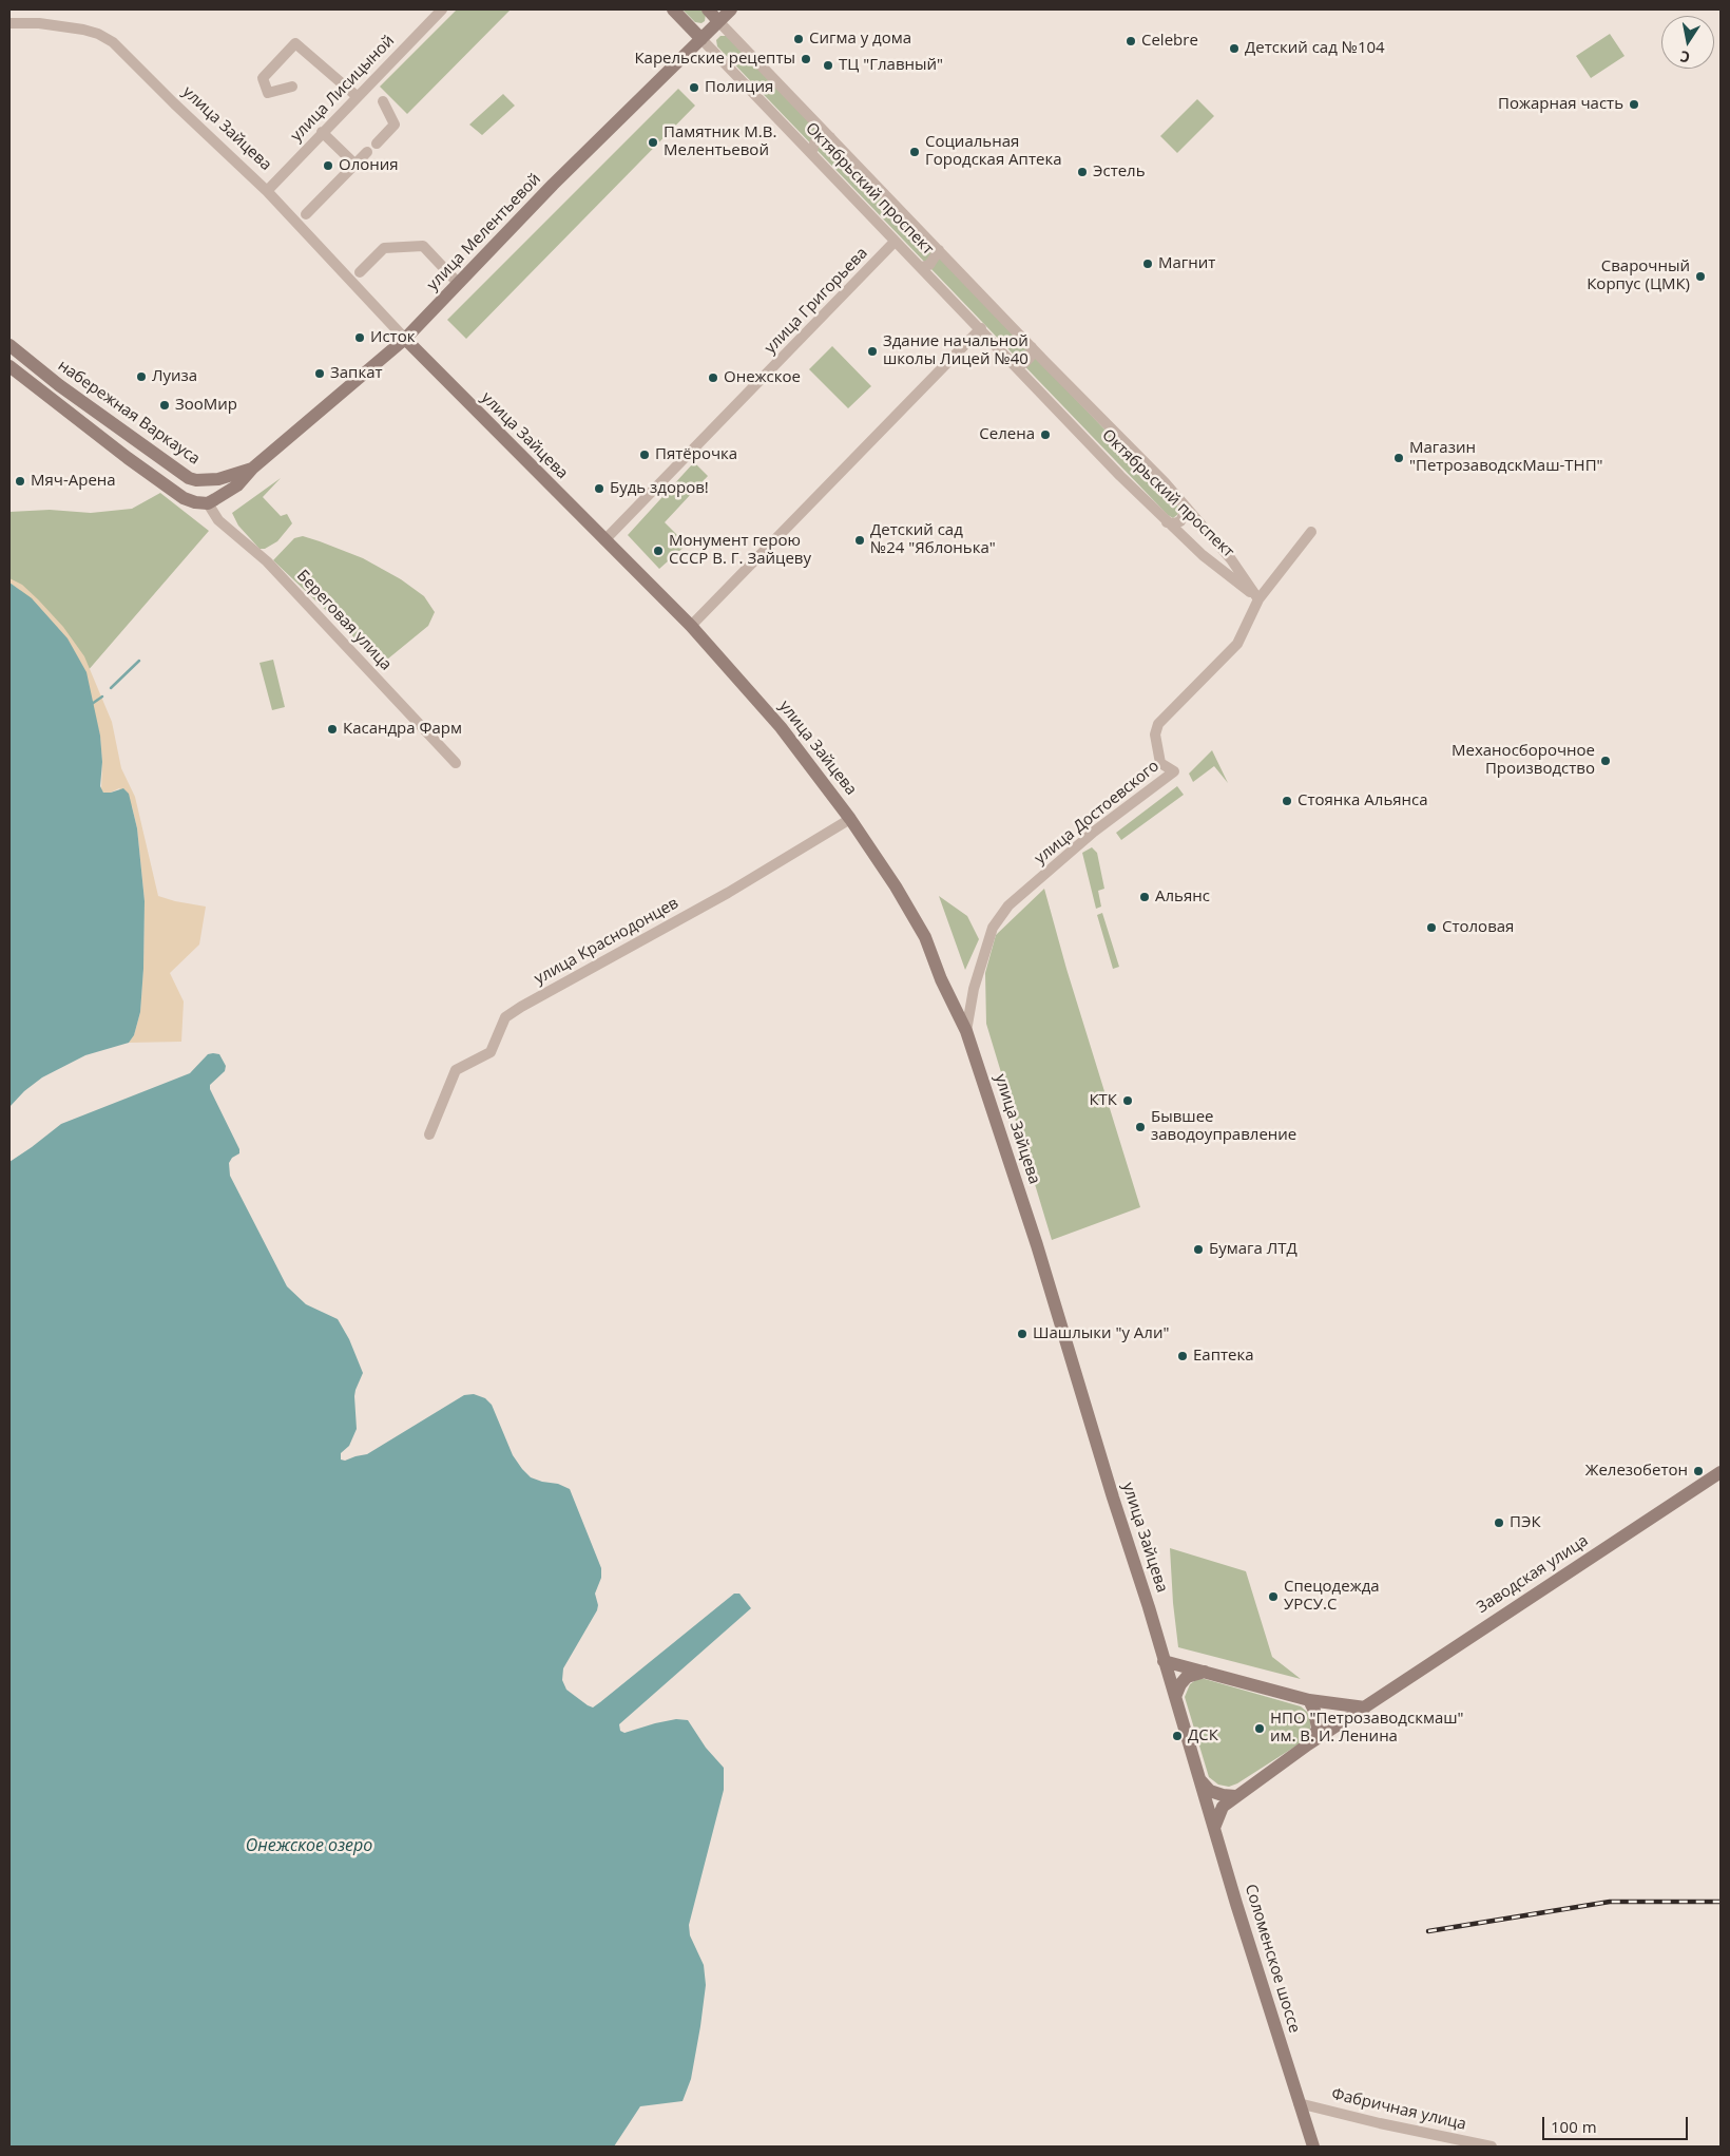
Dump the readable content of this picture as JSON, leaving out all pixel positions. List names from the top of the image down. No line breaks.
{"streets":{"main road":["улица Зайцева","Октябрьский проспект","улица Мелентьевой","набережная Варкауса","Заводская улица","Соломенское шоссе"],"street":["улица Лисицыной","улица Григорьева","Береговая улица","улица Достоевского","улица Краснодонцев","Фабричная улица"]},"crossings":[["улица Лисицыной","улица Зайцева"],["улица Зайцева","улица Мелентьевой"],["улица Зайцева","улица Григорьева"],["улица Зайцева","улица Достоевского"],["улица Зайцева","улица Краснодонцев"],["улица Зайцева","Соломенское шоссе"],["Октябрьский проспект","улица Мелентьевой"],["Октябрьский проспект","улица Григорьева"],["Октябрьский проспект","улица Достоевского"],["улица Мелентьевой","набережная Варкауса"],["Заводская улица","Соломенское шоссе"],["Соломенское шоссе","Фабричная улица"]],"water":["Онежское озеро"],"places":["Сигма у дома","Celebre","Детский сад №104","Карельские рецепты","ТЦ \"Главный\"","Полиция","Пожарная часть","Памятник М.В. Мелентьевой","Социальная Городская Аптека","Олония","Эстель","Магнит","Сварочный Корпус (ЦМК)","Исток","Здание начальной школы Лицей №40","Запкат","Луиза","Онежское","ЗооМир","Селена","Пятёрочка","Магазин \"ПетрозаводскМаш-ТНП\"","Мяч-Арена","Будь здоров!","Детский сад №24 \"Яблонька\"","Монумент герою СССР В. Г. Зайцеву","Касандра Фарм","Механосборочное Производство","Стоянка Альянса","Альянс","Столовая","КТК","Бывшее заводоуправление","Бумага ЛТД","Шашлыки \"у Али\"","Еаптека","Железобетон","ПЭК","Спецодежда УРСУ.С","НПО \"Петрозаводскмаш\" им. В. И. Ленина","ДСК"],"scale_bar":"100 m","north":"bottom"}
